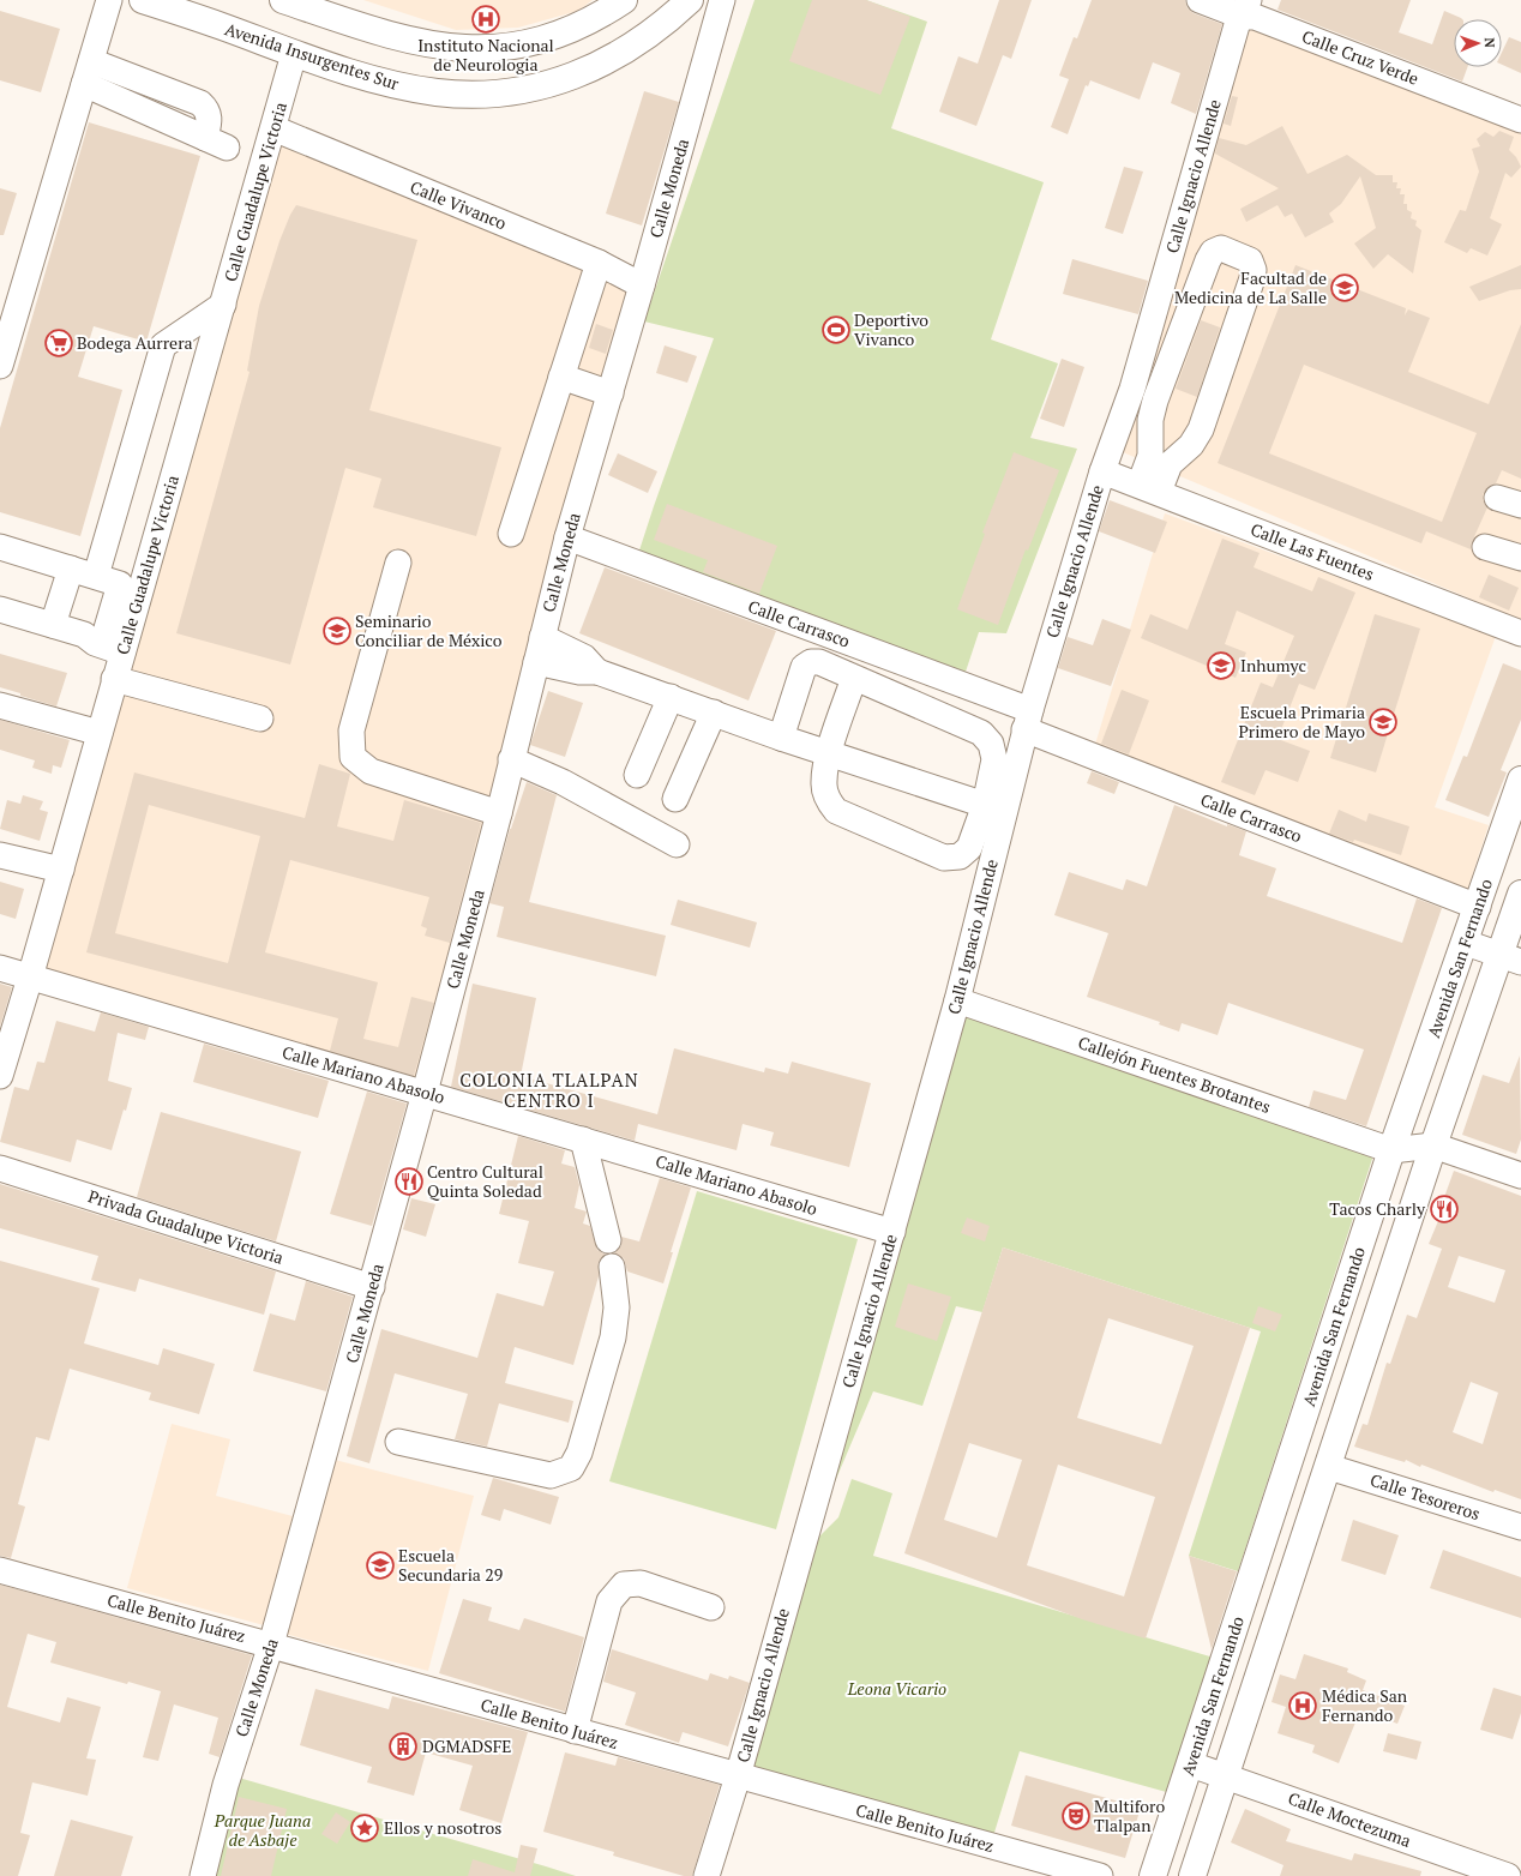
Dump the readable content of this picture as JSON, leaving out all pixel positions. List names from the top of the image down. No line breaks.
{"streets":{"main road":["Avenida Insurgentes Sur","Avenida San Fernando"],"street":["Calle Cruz Verde","Calle Ignacio Allende","Calle Moneda","Calle Guadalupe Victoria","Calle Vivanco","Calle Las Fuentes","Calle Carrasco","Calle Mariano Abasolo","Callejón Fuentes Brotantes","Privada Guadalupe Victoria","Calle Tesoreros","Calle Benito Juárez","Calle Moctezuma"]},"crossings":[["Avenida Insurgentes Sur","Calle Guadalupe Victoria"],["Calle Cruz Verde","Calle Ignacio Allende"],["Calle Ignacio Allende","Calle Las Fuentes"],["Calle Ignacio Allende","Calle Carrasco"],["Calle Ignacio Allende","Calle Mariano Abasolo"],["Calle Ignacio Allende","Callejón Fuentes Brotantes"],["Calle Ignacio Allende","Calle Benito Juárez"],["Calle Moneda","Calle Vivanco"],["Calle Moneda","Calle Carrasco"],["Calle Moneda","Calle Mariano Abasolo"],["Calle Moneda","Privada Guadalupe Victoria"],["Calle Moneda","Calle Benito Juárez"],["Calle Guadalupe Victoria","Calle Vivanco"],["Calle Guadalupe Victoria","Calle Mariano Abasolo"],["Calle Carrasco","Avenida San Fernando"],["Avenida San Fernando","Callejón Fuentes Brotantes"],["Avenida San Fernando","Calle Moctezuma"]],"districts":["COLONIA TLALPAN CENTRO I"],"parks":["Leona Vicario","Parque Juana de Asbaje"],"places":{"hospital":["Instituto Nacional de Neurologia","Médica San Fernando"],"school or university":["Facultad de Medicina de La Salle","Seminario Conciliar de México","Inhumyc","Escuela Primaria Primero de Mayo","Escuela Secundaria 29"],"sports":["Deportivo Vivanco"],"supermarket":["Bodega Aurrera"],"restaurant":["Centro Cultural Quinta Soledad","Tacos Charly"],"building":["DGMADSFE"],"theatre":["Multiforo Tlalpan"],"place":["Ellos y nosotros"]},"north":"right"}
